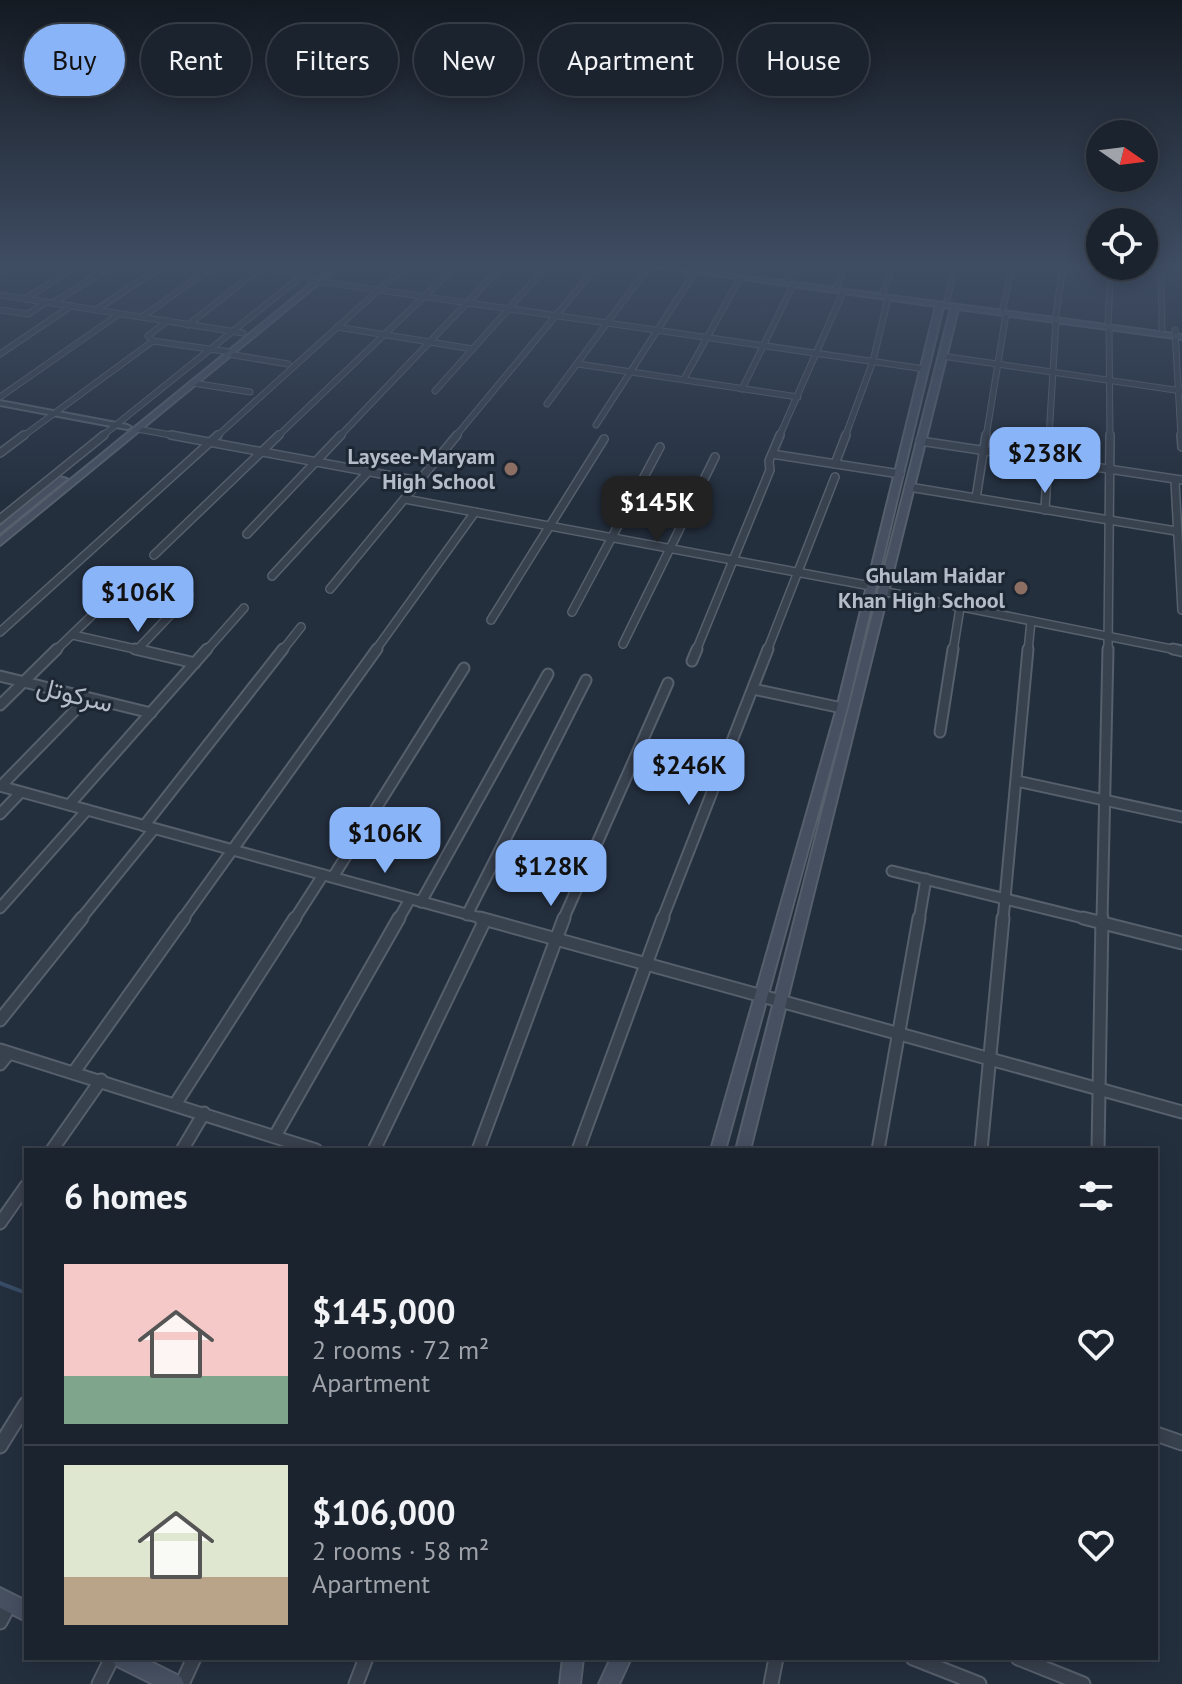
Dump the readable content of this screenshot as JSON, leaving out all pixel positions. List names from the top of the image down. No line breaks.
{"streets":{"street":["سرکوتل"]},"places":["Laysee-Maryam High School","Ghulam Haidar Khan High School"],"north":"right","page":{"chip":["Buy","Rent","Filters","New","Apartment","House"],"price":["$238K","$145K","$106K","$246K","$106K","$128K"],"heading":"6 homes","list":[{"name":"$145,000","note":"2 rooms · 72 m² · Apartment"},{"name":"$106,000","note":"2 rooms · 58 m² · Apartment"}]}}
